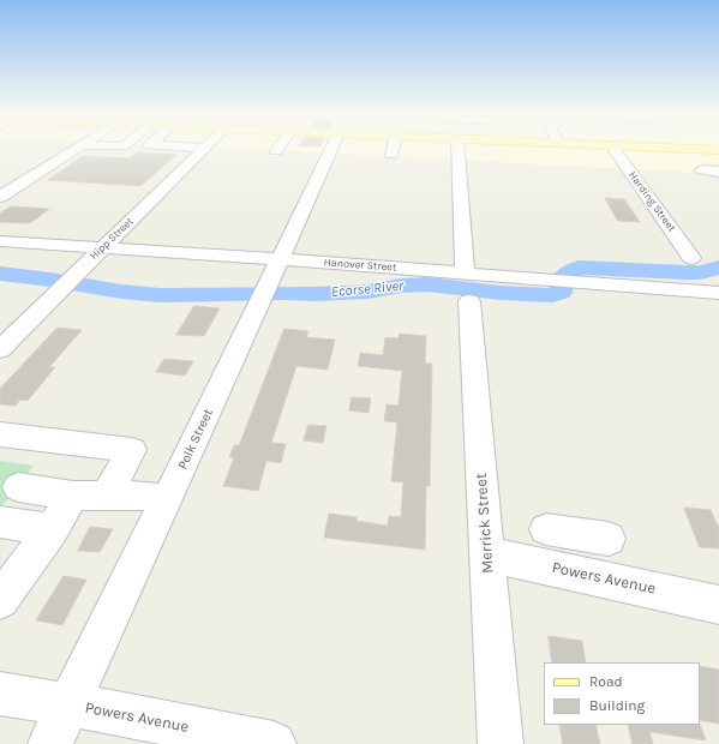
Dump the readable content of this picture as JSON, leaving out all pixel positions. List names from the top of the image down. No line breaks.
{"streets":{"street":["Harding Street","Hipp Street","Hanover Street","Polk Street","Merrick Street","Powers Avenue"]},"crossings":[["Hipp Street","Hanover Street"],["Hanover Street","Polk Street"],["Hanover Street","Merrick Street"],["Polk Street","Powers Avenue"],["Merrick Street","Powers Avenue"]],"water":["Ecorse River"],"legend":["Road","Building"]}
